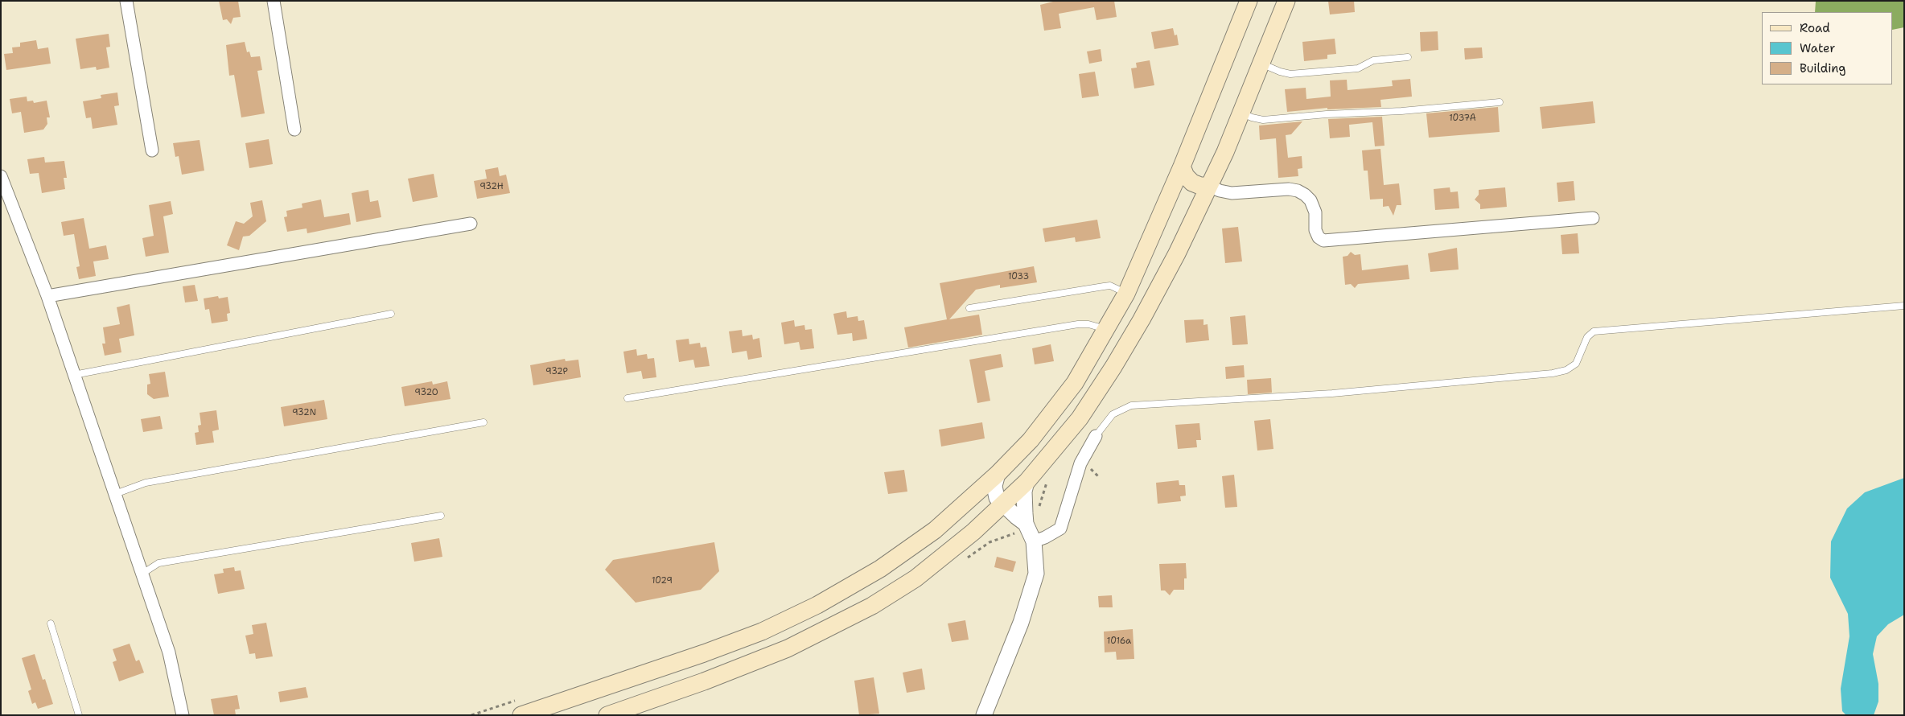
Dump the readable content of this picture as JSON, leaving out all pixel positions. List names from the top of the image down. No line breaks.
{"house_numbers":["1037A","932H","1033","932P","932O","932N","1029","1016a"],"legend":["Road","Water","Building"]}
